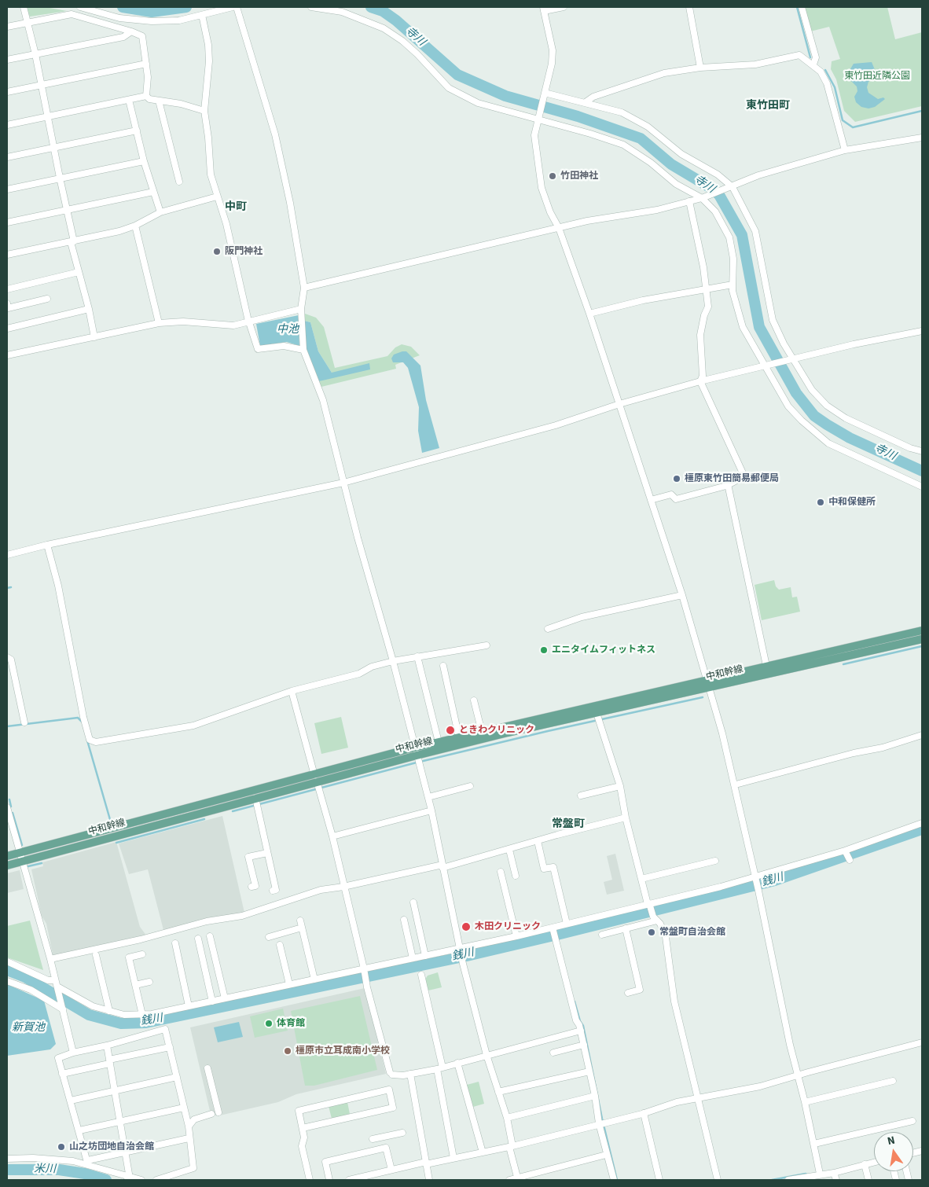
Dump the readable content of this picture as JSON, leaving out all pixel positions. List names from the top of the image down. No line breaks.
{"streets":{"main road":["中和幹線"]},"districts":["東竹田町","中町","常盤町"],"water":["寺川","中池","銭川","新賀池","米川"],"parks":["東竹田近隣公園"],"places":["竹田神社","阪門神社","橿原東竹田簡易郵便局","中和保健所","エニタイムフィットネス","ときわクリニック","木田クリニック","常盤町自治会館","体育館","橿原市立耳成南小学校","山之坊団地自治会館"],"north":"top"}
